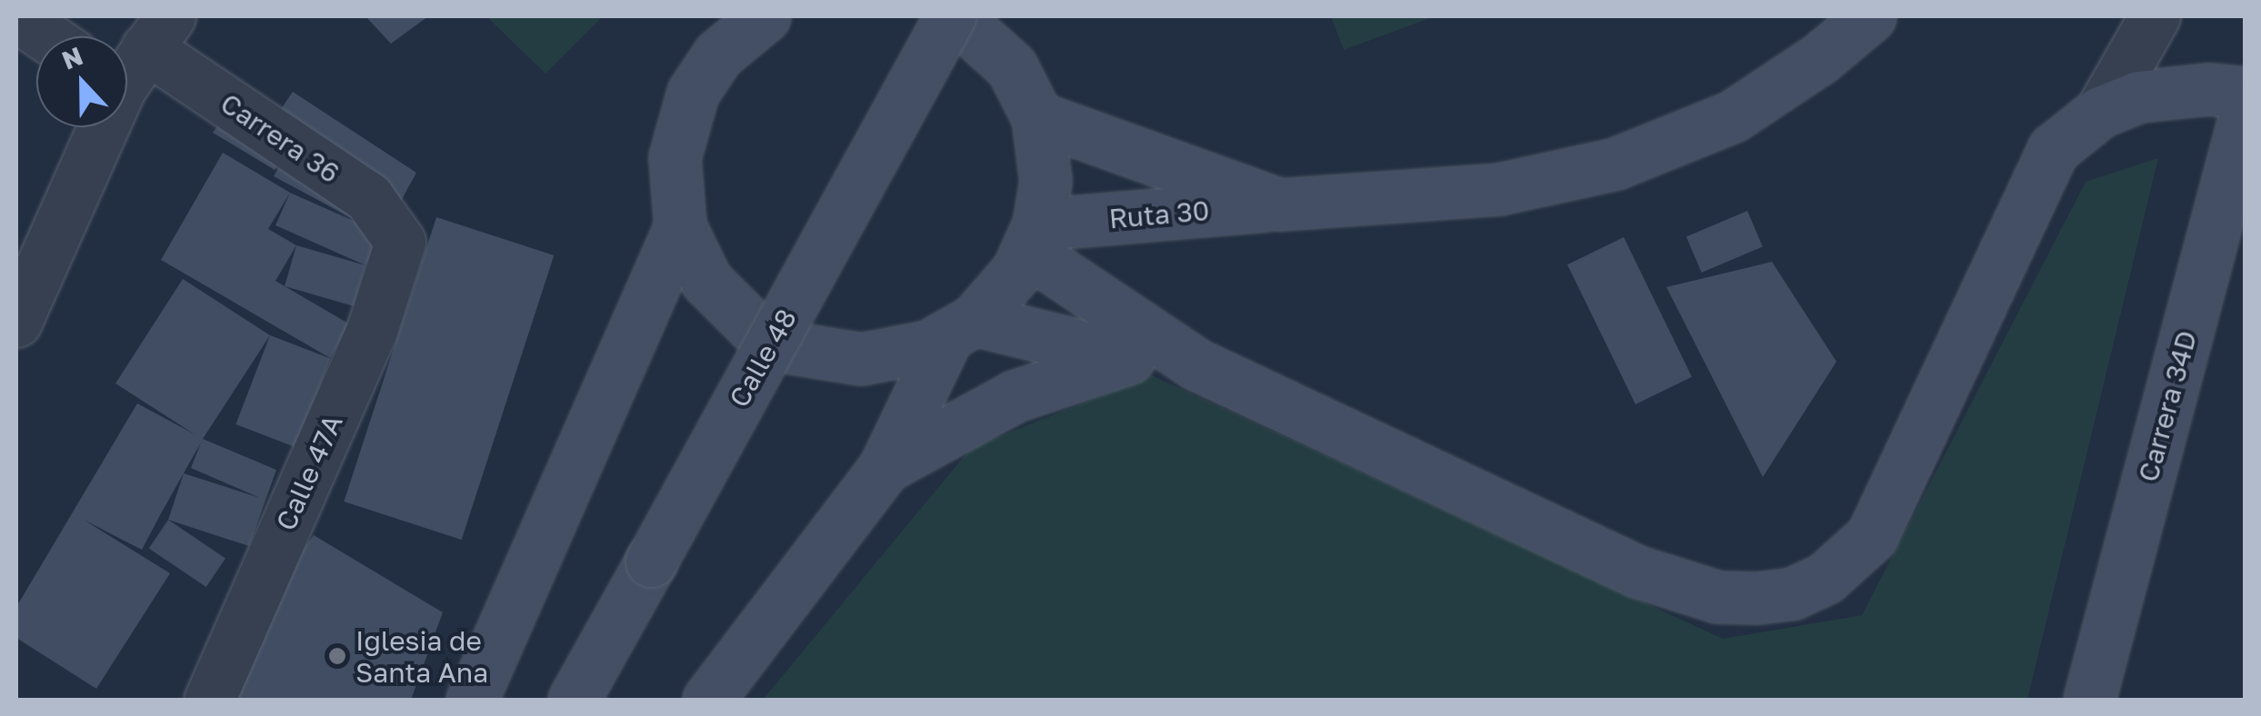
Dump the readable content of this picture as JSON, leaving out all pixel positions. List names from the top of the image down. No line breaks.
{"streets":{"main road":["Ruta 30","Calle 48","Carrera 34D"],"street":["Carrera 36","Calle 47A"]},"crossings":[["Carrera 36","Calle 47A"]],"places":["Iglesia de Santa Ana"],"north":"top"}
